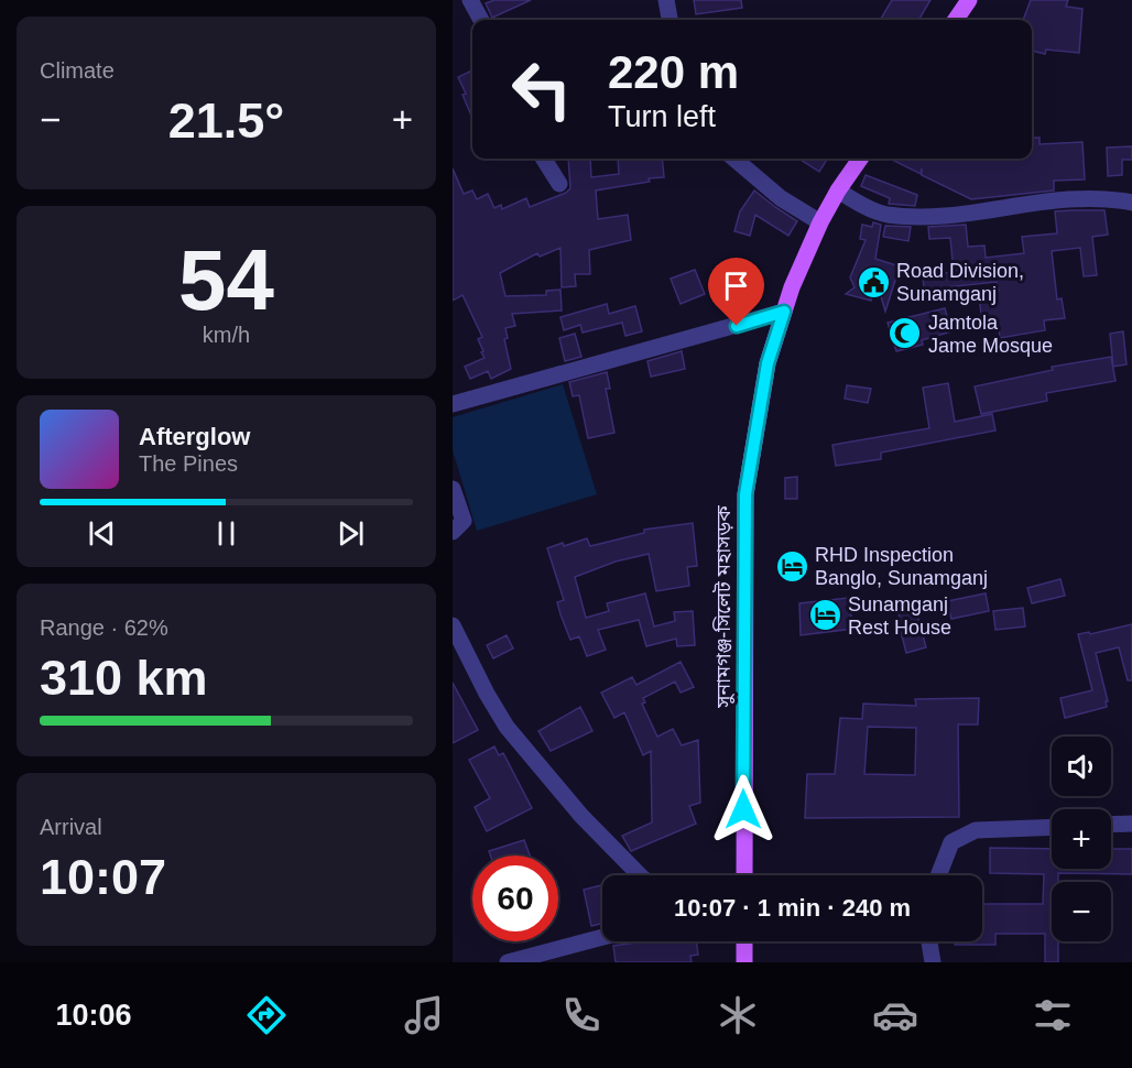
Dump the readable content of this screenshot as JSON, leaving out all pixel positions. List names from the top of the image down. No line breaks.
{"streets":{"main road":["সুনামগঞ্জ-সিলেট মহাসড়ক"]},"places":{"public building":["Road Division, Sunamganj"],"mosque":["Jamtola Jame Mosque"],"hotel":["RHD Inspection Banglo, Sunamganj","Sunamganj Rest House"]},"page":{"tile":["Climate",["54","km/h"],["Range · 62%","310 km"],["Arrival","10:07"]],"turn":["220 m","Turn left"],"heat":["−","21.5°","+"],"song":["Afterglow","The Pines"],"map_buttons":["+","−"],"limit":"60","trip":"10:07 · 1 min · 240 m","tabs":"10:06"}}
